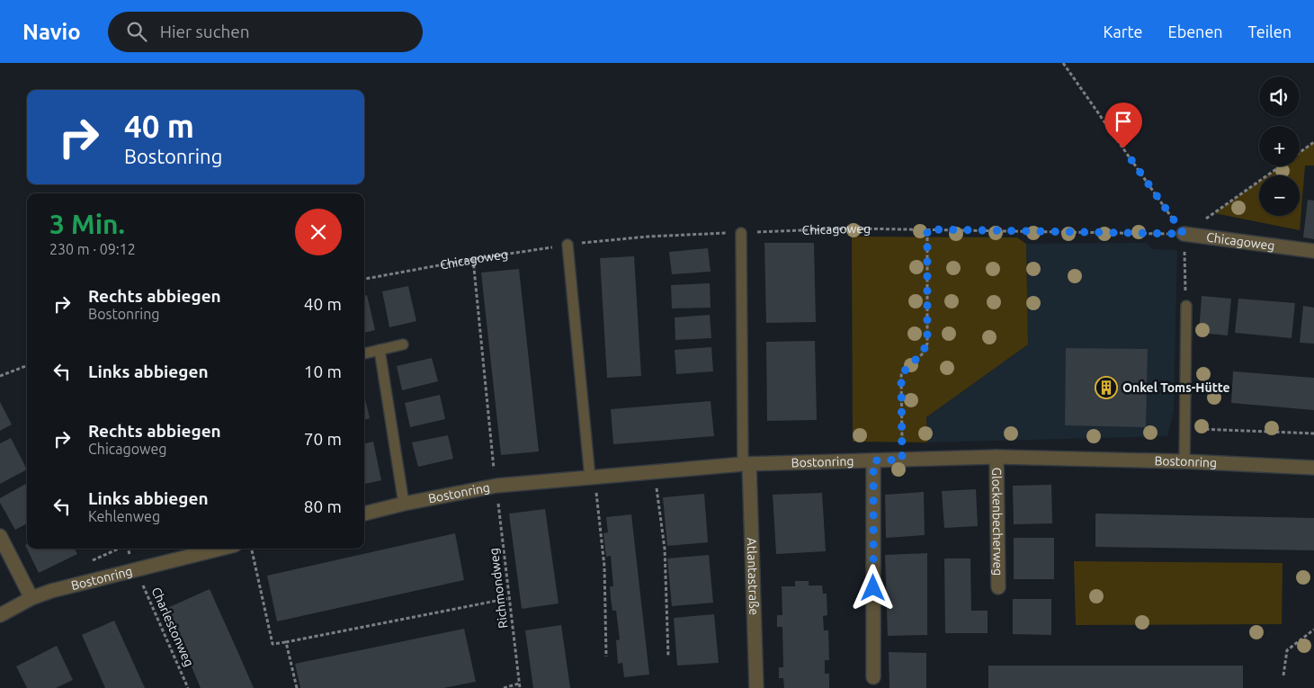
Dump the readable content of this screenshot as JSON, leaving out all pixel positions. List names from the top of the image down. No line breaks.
{"streets":{"street":["Chicagoweg","Bostonring","Glockenbecherweg","Atlantastraße"],"path":["Richmondweg","Charlestonweg"]},"crossings":[["Chicagoweg","Richmondweg"],["Bostonring","Glockenbecherweg"],["Bostonring","Atlantastraße"],["Bostonring","Richmondweg"]],"places":{"building":["Onkel Toms-Hütte"]},"page":{"header":"Navio","search":"Hier suchen","nav":["Karte","Ebenen","Teilen"],"map_buttons":["+","−"],"turn":["40 m","Bostonring"],"heading":["3 Min.","230 m · 09:12"],"list":[{"name":"Rechts abbiegen","note":"Bostonring","value":"40 m"},{"name":"Links abbiegen","value":"10 m"},{"name":"Rechts abbiegen","note":"Chicagoweg","value":"70 m"},{"name":"Links abbiegen","note":"Kehlenweg","value":"80 m"}]}}
